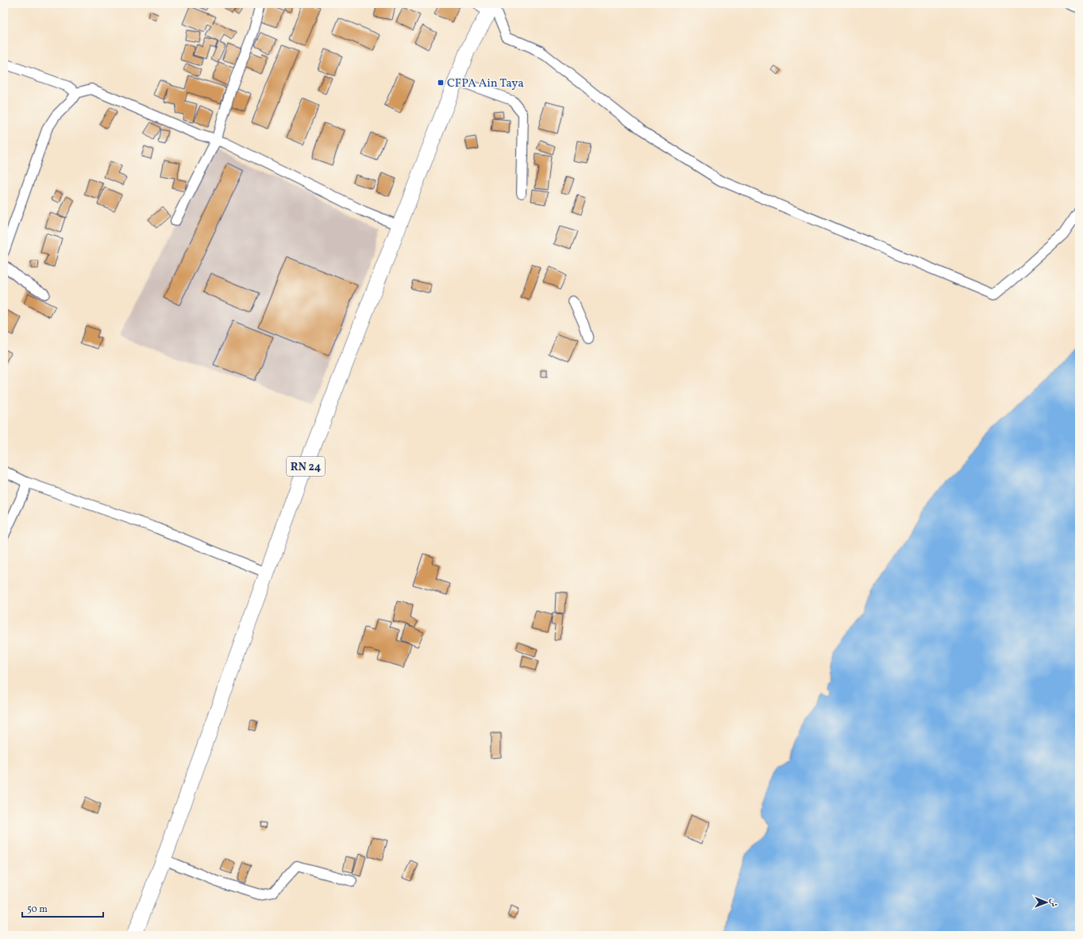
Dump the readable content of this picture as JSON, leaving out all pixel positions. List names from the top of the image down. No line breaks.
{"streets":{"main road":["RN 24"]},"places":{"transit":["CFPA Ain Taya"]},"scale_bar":"50 m","north":"right"}
